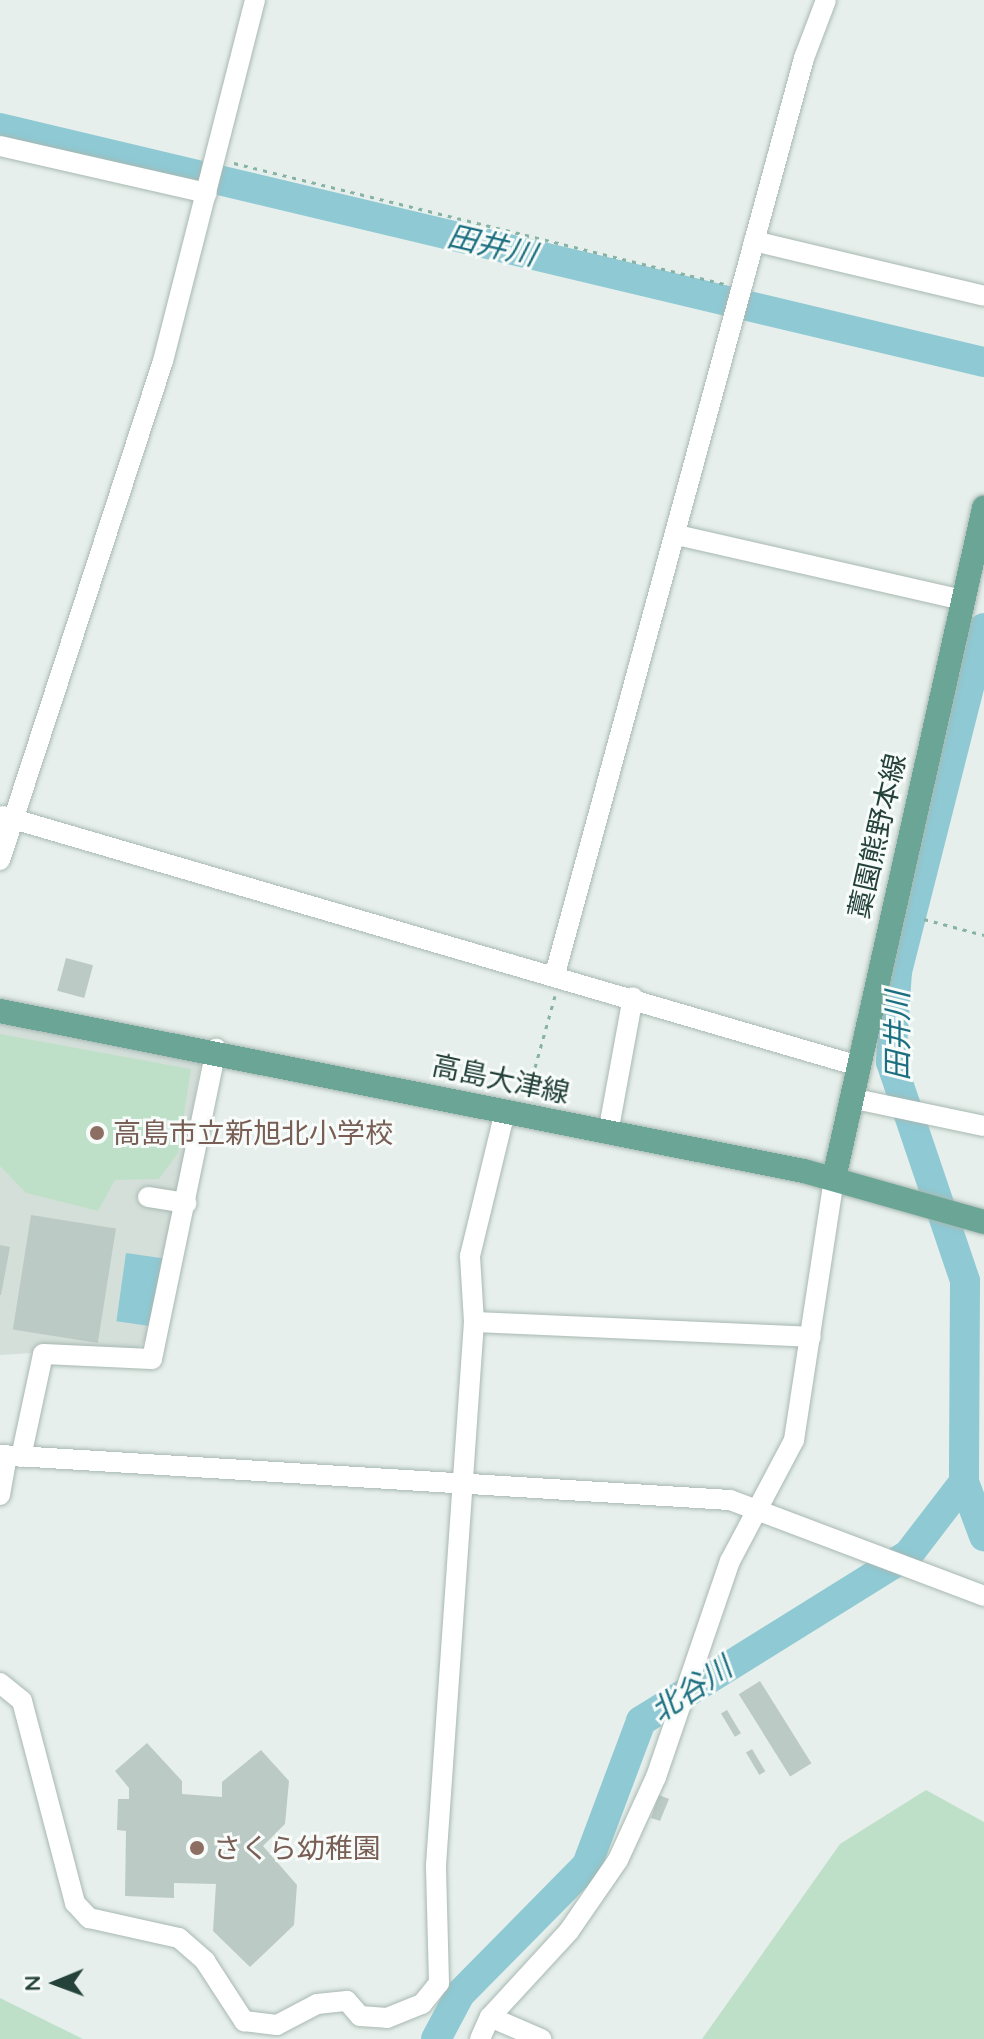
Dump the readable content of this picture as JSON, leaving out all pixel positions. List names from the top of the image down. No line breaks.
{"streets":{"main road":["藁園熊野本線","高島大津線"]},"crossings":[["藁園熊野本線","高島大津線"]],"water":["田井川","北谷川"],"places":["高島市立新旭北小学校","さくら幼稚園"],"north":"left"}
